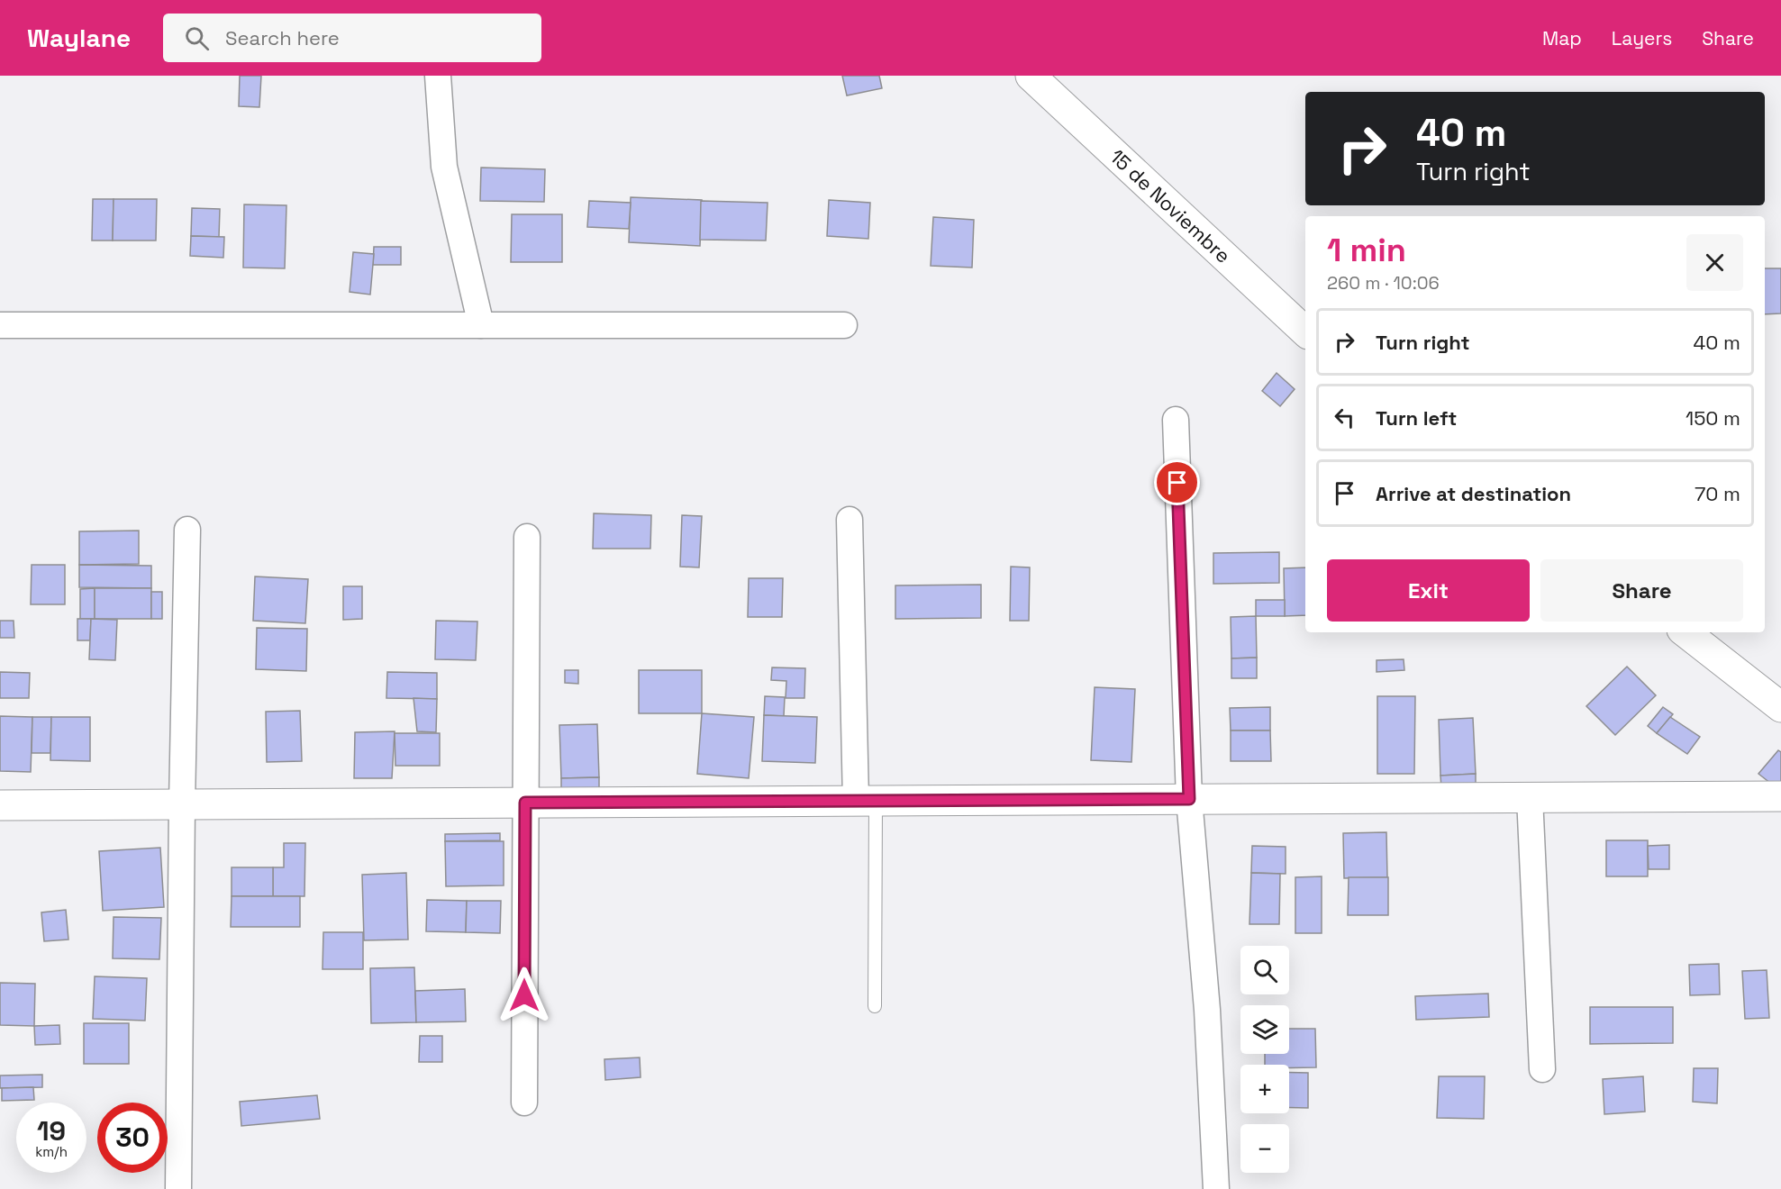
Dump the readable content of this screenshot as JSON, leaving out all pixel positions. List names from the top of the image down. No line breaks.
{"streets":{"street":["15 de Noviembre"]},"page":{"header":"Waylane","search":"Search here","nav":["Map","Layers","Share"],"turn":["40 m","Turn right"],"heading":["1 min","260 m · 10:06"],"list":[{"name":"Turn right","value":"40 m"},{"name":"Turn left","value":"150 m"},{"name":"Arrive at destination","value":"70 m"}],"buttons":["Exit","Share"],"map_buttons":["+","−"],"speed":"19 km/h","limit":"30"}}
